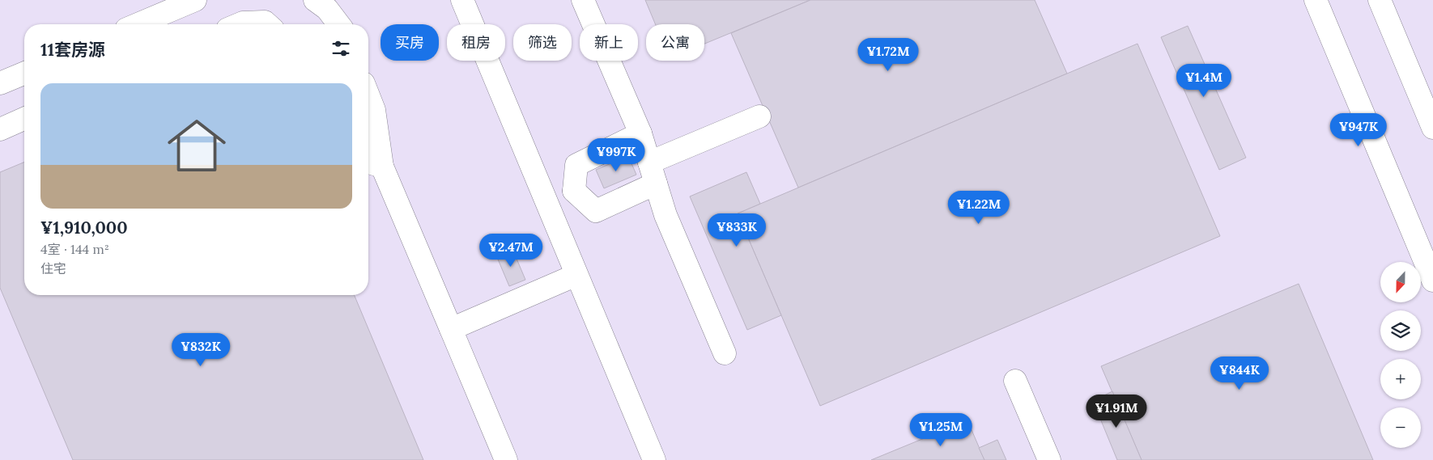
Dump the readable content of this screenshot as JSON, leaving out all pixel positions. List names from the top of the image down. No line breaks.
{"north":"bottom","page":{"chip":["买房","租房","筛选","新上","公寓"],"heading":"11套房源","price":["¥1.72M","¥1.4M","¥947K","¥997K","¥1.22M","¥833K","¥2.47M","¥832K","¥844K","¥1.91M","¥1.25M"],"list":[{"name":"¥1,910,000","note":"4室 · 144 m² · 住宅"}],"map_buttons":["+","−"]}}
